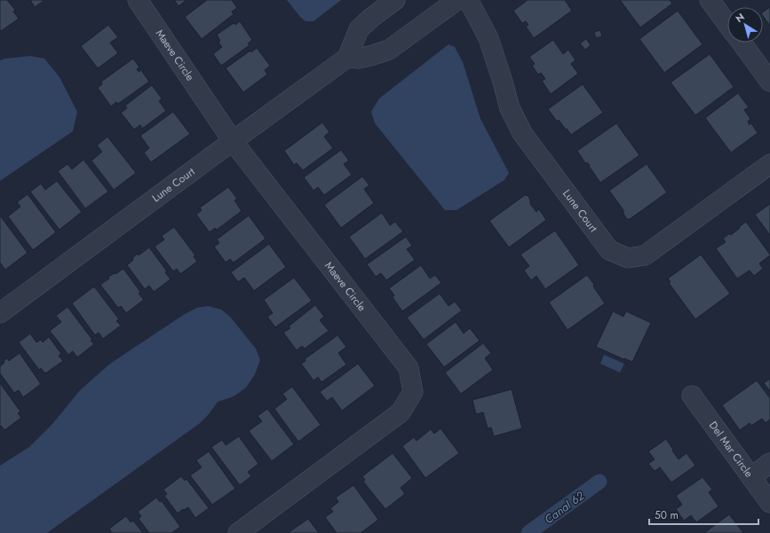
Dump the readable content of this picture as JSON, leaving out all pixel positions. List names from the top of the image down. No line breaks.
{"streets":{"street":["Maeve Circle","Lune Court","Del Mar Circle"]},"crossings":[["Maeve Circle","Lune Court"]],"water":["Canal 62"],"scale_bar":"50 m","north":"top left"}
